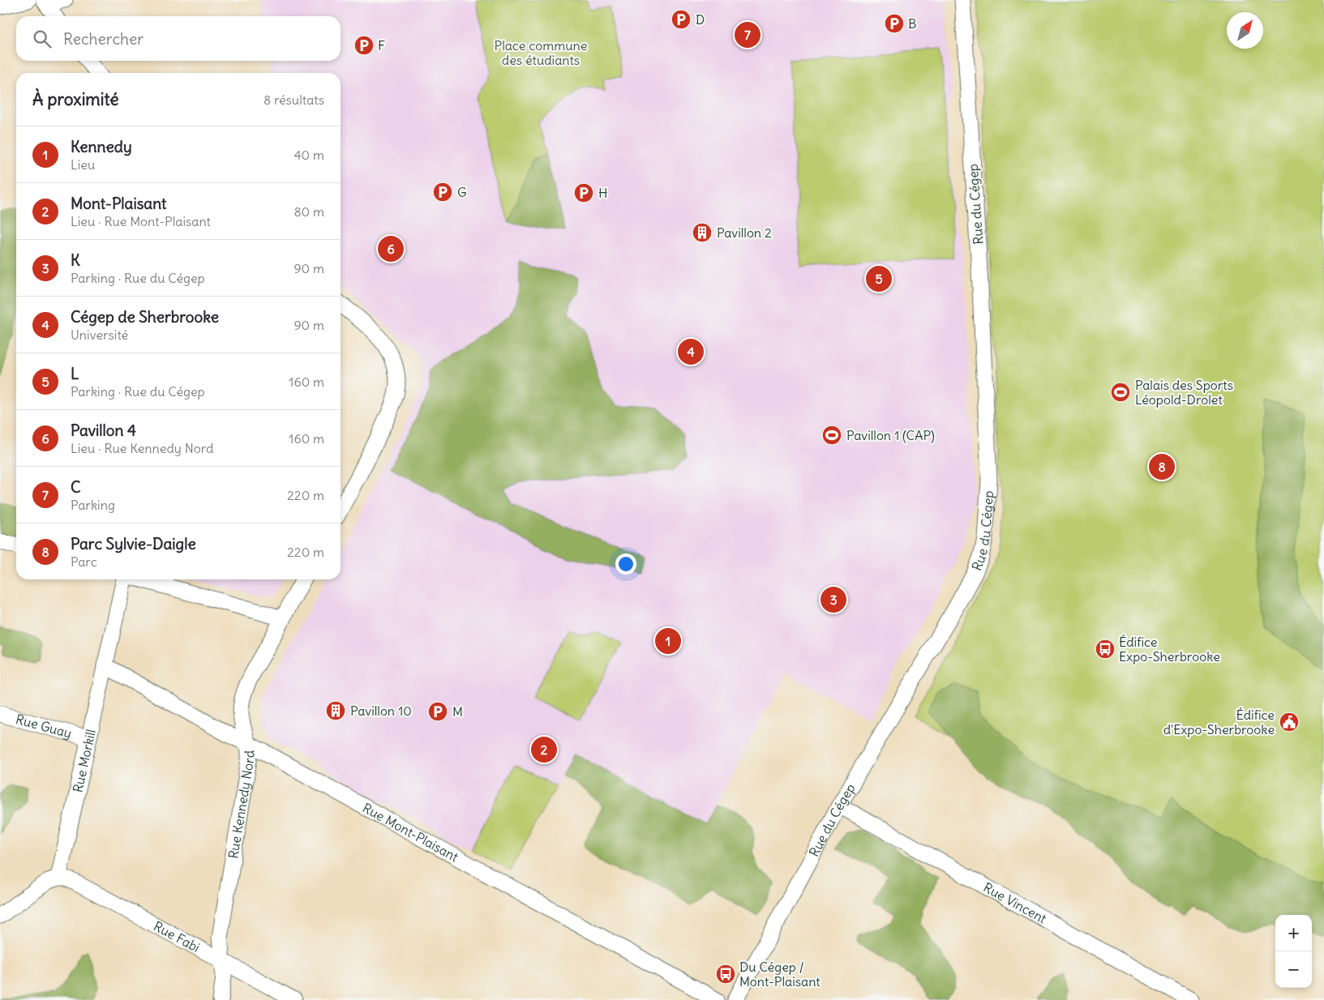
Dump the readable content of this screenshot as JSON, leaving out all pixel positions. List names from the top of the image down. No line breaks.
{"streets":{"street":["Rue du Cégep","Rue Guay","Rue Morkill","Rue Kennedy Nord","Rue Mont-Plaisant","Rue Vincent","Rue Fabi"]},"crossings":[["Rue du Cégep","Rue Vincent"],["Rue Guay","Rue Morkill"],["Rue Morkill","Rue Mont-Plaisant"],["Rue Morkill","Rue Fabi"],["Rue Kennedy Nord","Rue Mont-Plaisant"],["Rue Kennedy Nord","Rue Fabi"]],"parks":["Place commune des étudiants"],"places":{"parking":["D","B","F","G","H","M"],"building":["Pavillon 2","Pavillon 10"],"sports":["Palais des Sports Léopold-Drolet","Pavillon 1 (CAP)"],"bus stop":["Édifice Expo-Sherbrooke","Du Cégep / Mont-Plaisant"],"public building":["Édifice d'Expo-Sherbrooke"]},"north":"top right","page":{"search":"Rechercher","pins":["7","6","5","4","8","3","1","2"],"heading":["À proximité","8 résultats"],"list":[{"mark":"1","name":"Kennedy","note":"Lieu","value":"40 m"},{"mark":"2","name":"Mont-Plaisant","note":"Lieu · Rue Mont-Plaisant","value":"80 m"},{"mark":"3","name":"K","note":"Parking · Rue du Cégep","value":"90 m"},{"mark":"4","name":"Cégep de Sherbrooke","note":"Université","value":"90 m"},{"mark":"5","name":"L","note":"Parking · Rue du Cégep","value":"160 m"},{"mark":"6","name":"Pavillon 4","note":"Lieu · Rue Kennedy Nord","value":"160 m"},{"mark":"7","name":"C","note":"Parking","value":"220 m"},{"mark":"8","name":"Parc Sylvie-Daigle","note":"Parc","value":"220 m"}],"map_buttons":["+","−"]}}
